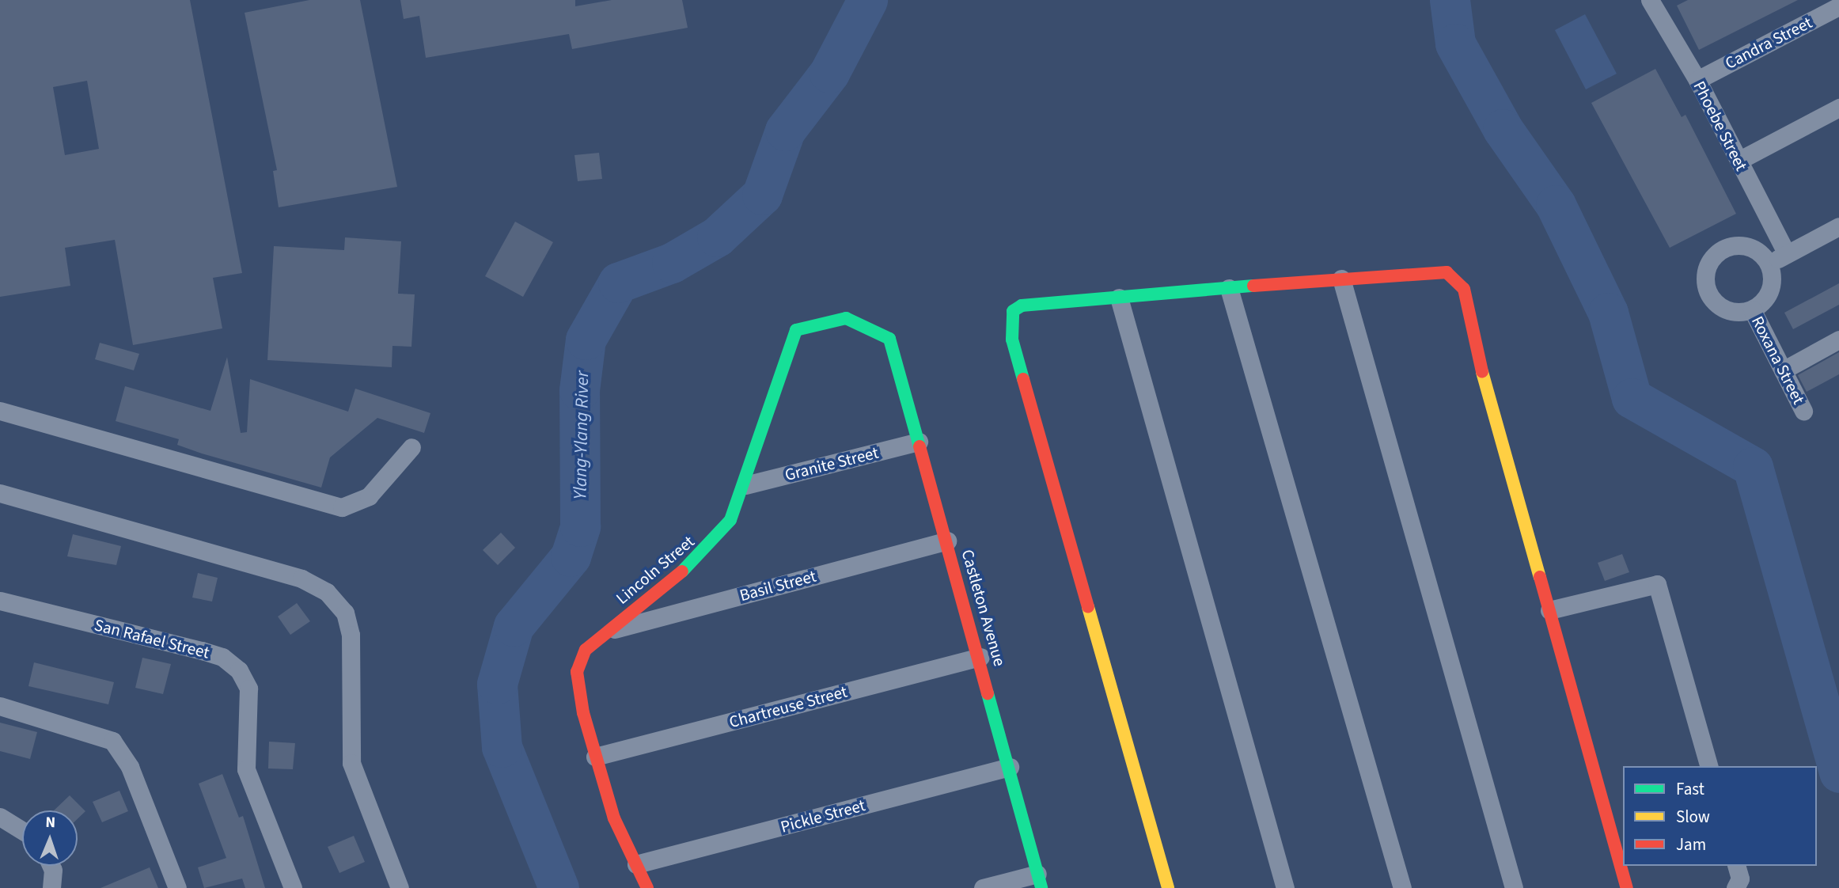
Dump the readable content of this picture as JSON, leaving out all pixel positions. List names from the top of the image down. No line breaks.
{"streets":{"street":["Candra Street","Phoebe Street","Roxana Street","Granite Street","Lincoln Street","Basil Street","Castleton Avenue","San Rafael Street","Chartreuse Street","Pickle Street"]},"crossings":[["Candra Street","Phoebe Street"],["Granite Street","Lincoln Street"],["Granite Street","Castleton Avenue"],["Lincoln Street","Basil Street"],["Lincoln Street","Castleton Avenue"],["Lincoln Street","Chartreuse Street"],["Lincoln Street","Pickle Street"],["Basil Street","Castleton Avenue"],["Castleton Avenue","Chartreuse Street"],["Castleton Avenue","Pickle Street"]],"water":["Ylang-Ylang River"],"legend":["Fast","Slow","Jam"],"north":"top"}
